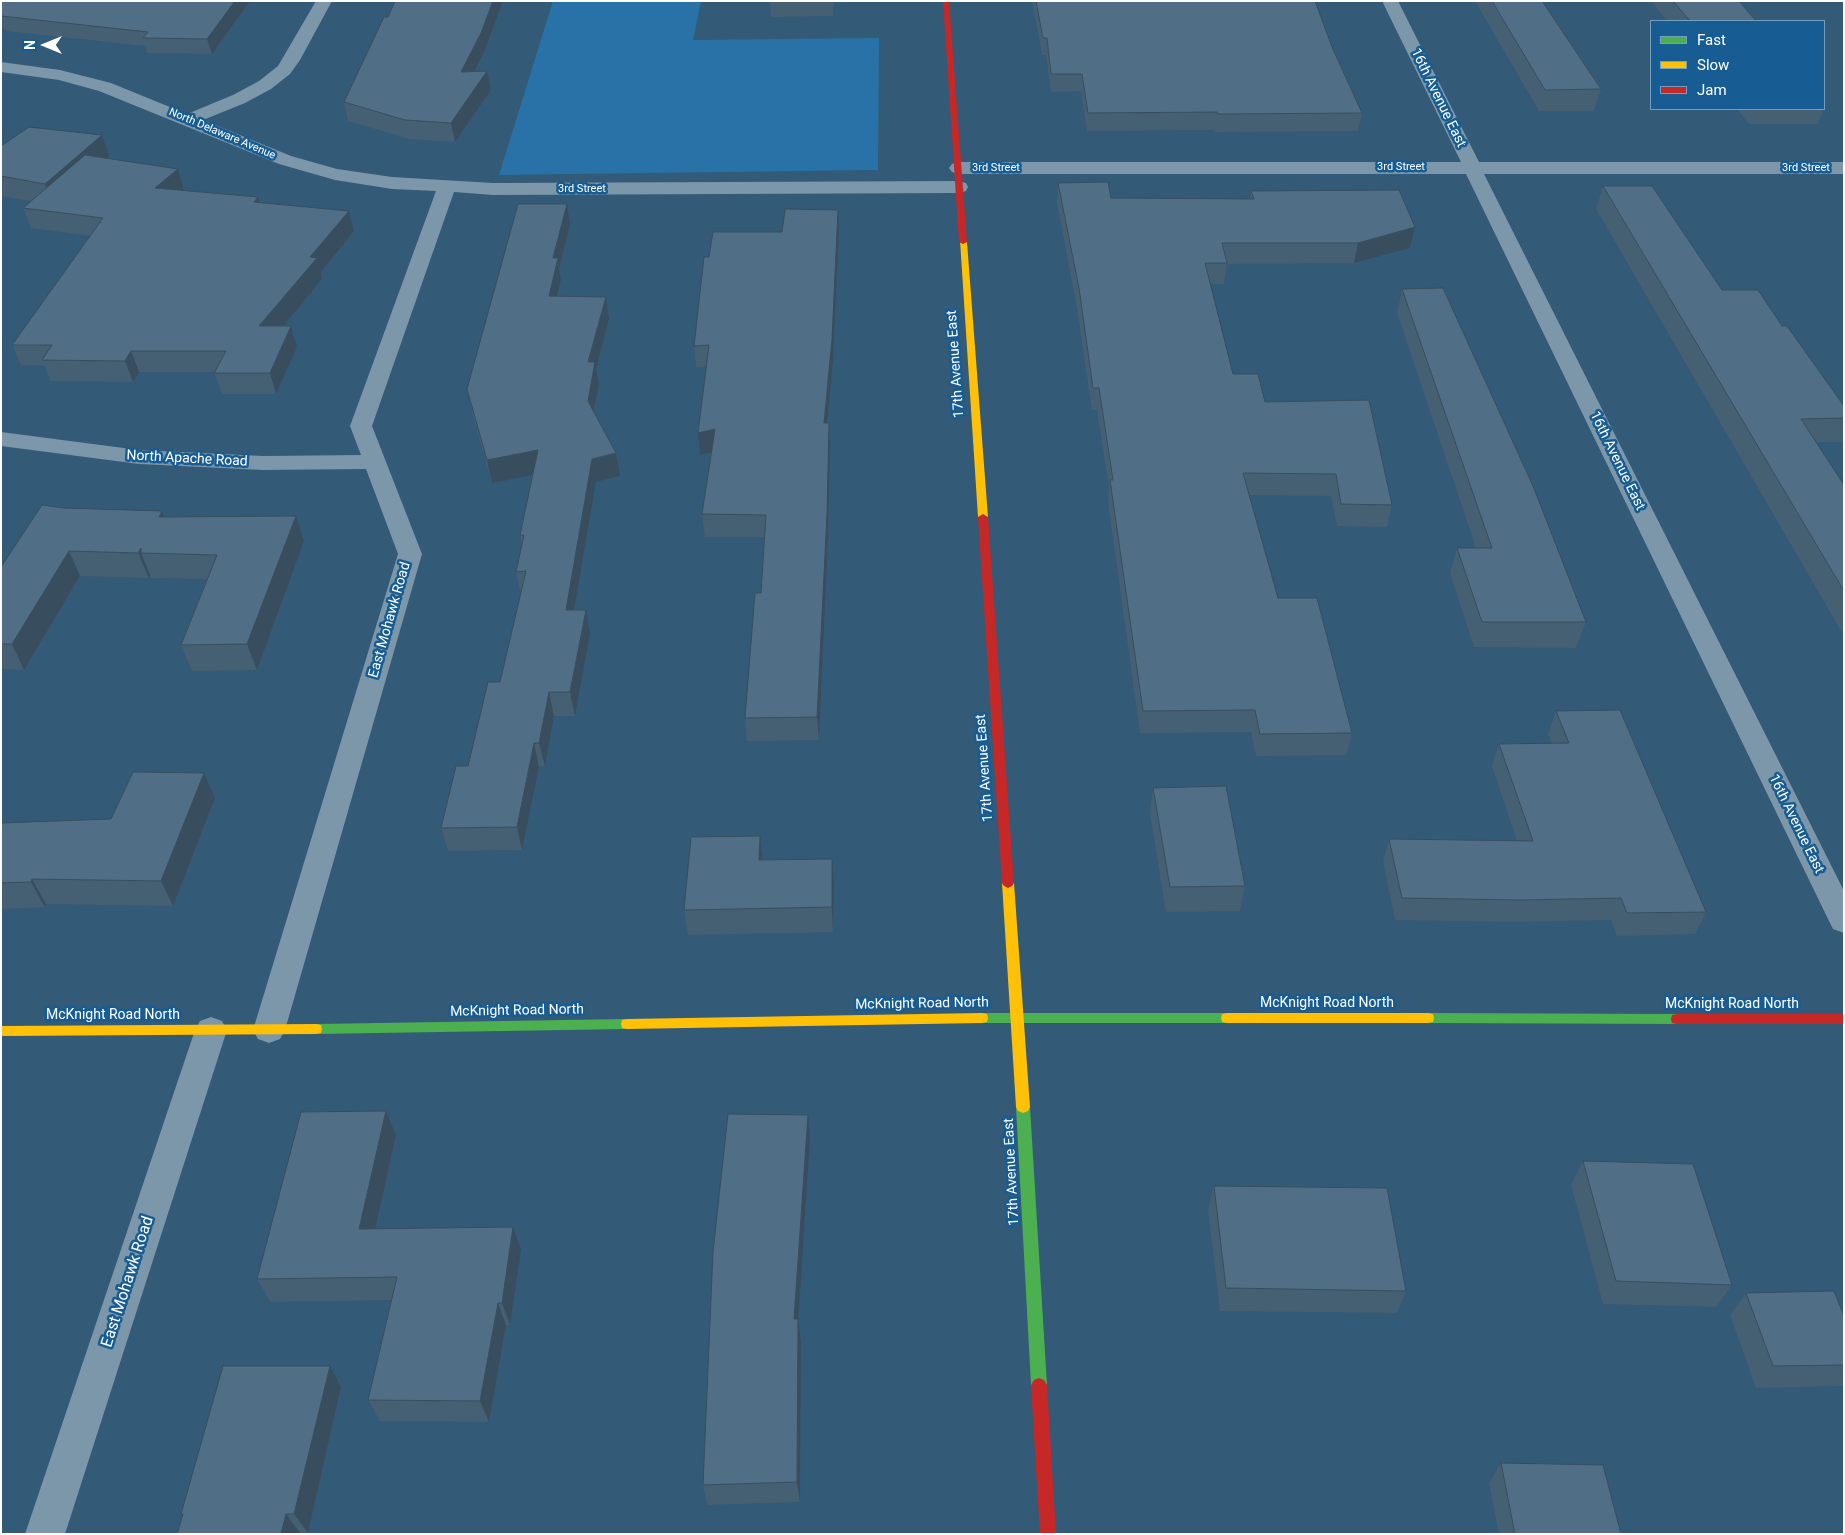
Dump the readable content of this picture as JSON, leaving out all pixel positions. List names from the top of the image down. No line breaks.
{"streets":{"street":["16th Avenue East","North Delaware Avenue","3rd Street","17th Avenue East","North Apache Road","East Mohawk Road","McKnight Road North"]},"crossings":[["16th Avenue East","3rd Street"],["North Delaware Avenue","3rd Street"],["North Delaware Avenue","East Mohawk Road"],["3rd Street","17th Avenue East"],["3rd Street","East Mohawk Road"],["17th Avenue East","McKnight Road North"],["North Apache Road","East Mohawk Road"],["East Mohawk Road","McKnight Road North"]],"legend":["Fast","Slow","Jam"],"north":"left"}
